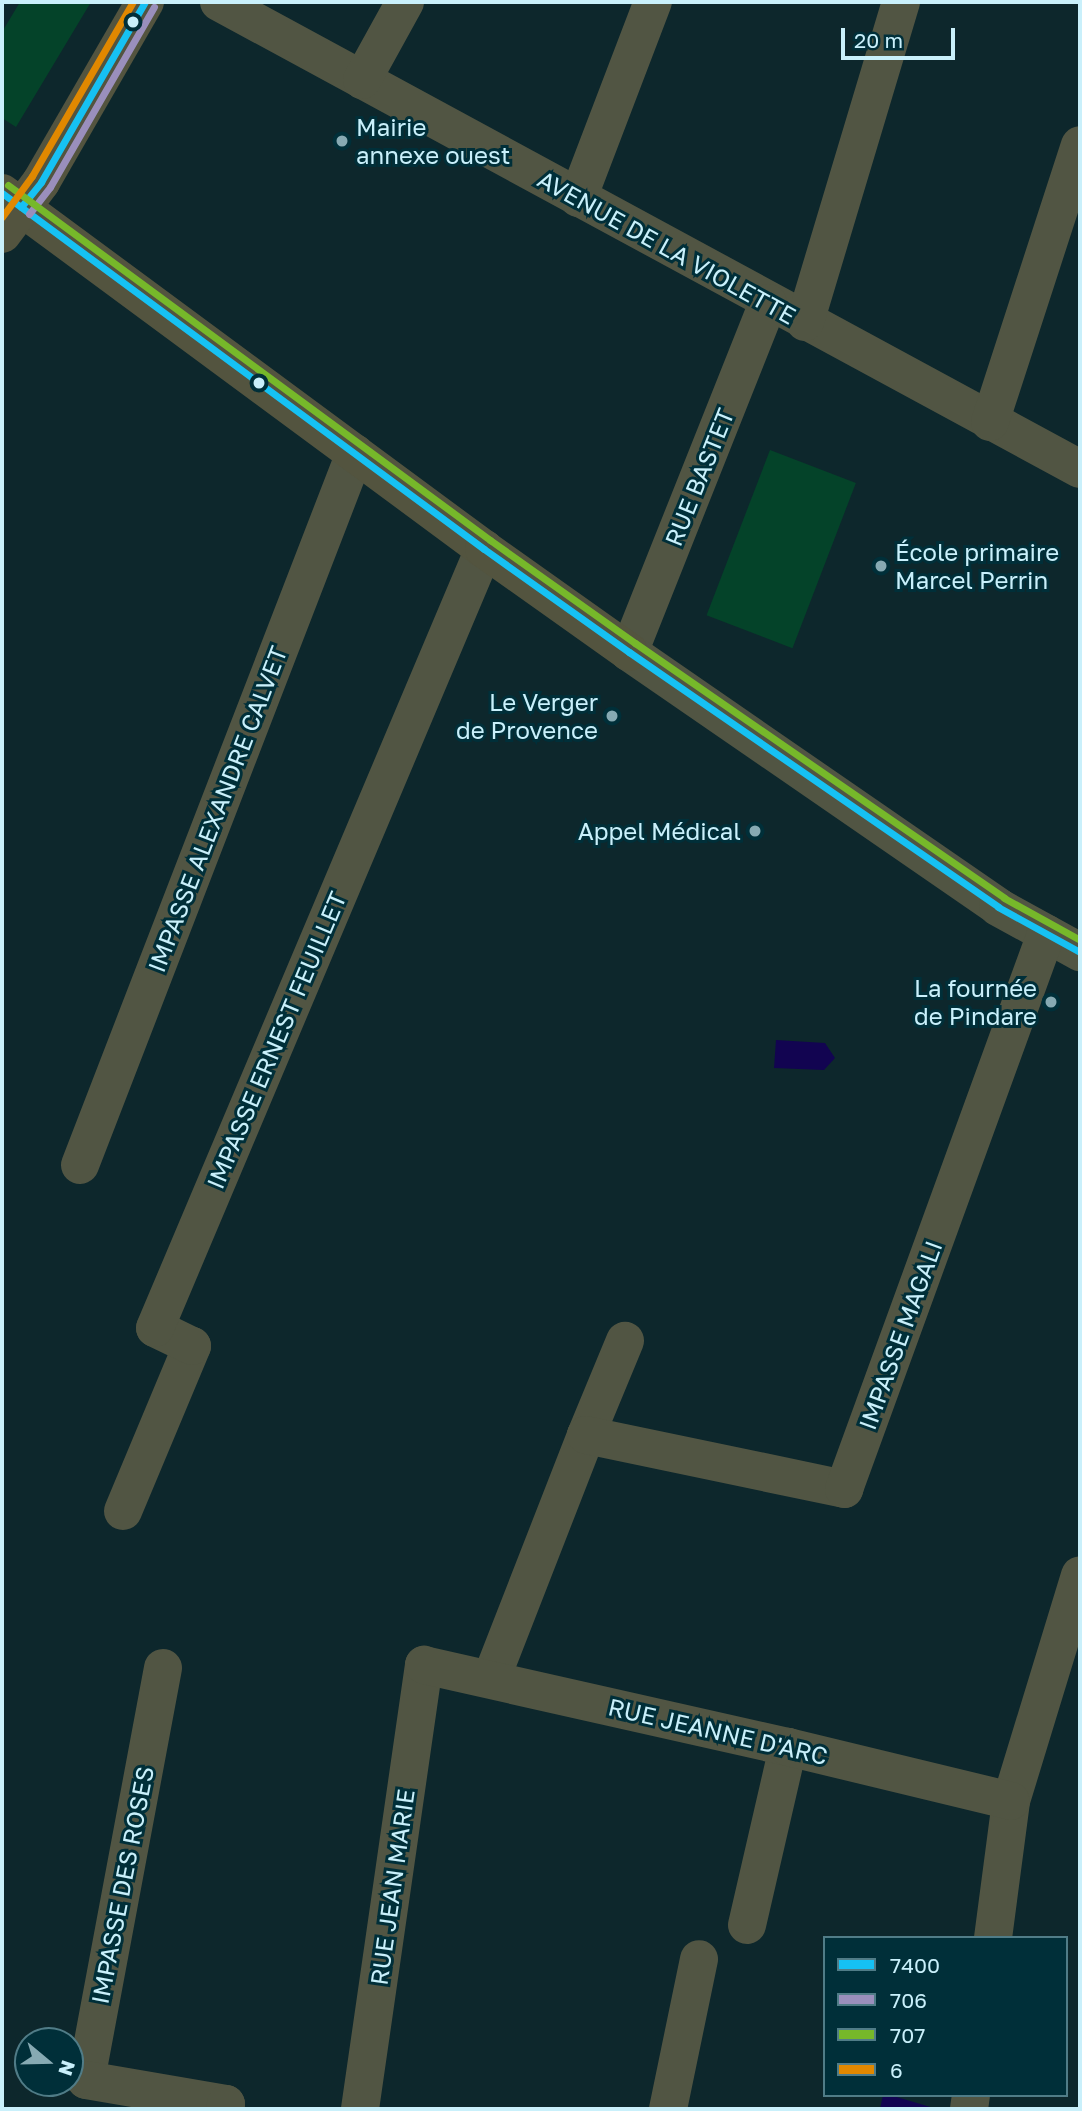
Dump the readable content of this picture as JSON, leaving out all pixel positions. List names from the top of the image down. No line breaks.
{"streets":{"street":["AVENUE DE LA VIOLETTE","RUE BASTET","IMPASSE ALEXANDRE CALVET","IMPASSE ERNEST FEUILLET","IMPASSE MAGALI","RUE JEANNE D'ARC","IMPASSE DES ROSES","RUE JEAN MARIE"]},"crossings":[["AVENUE DE LA VIOLETTE","RUE BASTET"],["RUE JEANNE D'ARC","RUE JEAN MARIE"]],"places":["Mairie annexe ouest","École primaire Marcel Perrin","Le Verger de Provence","Appel Médical","La fournée de Pindare"],"lines":["transit line 7400","transit line 6","transit line 706","transit line 707"],"legend":["7400","706","707","6"],"scale_bar":"20 m","north":"right"}
